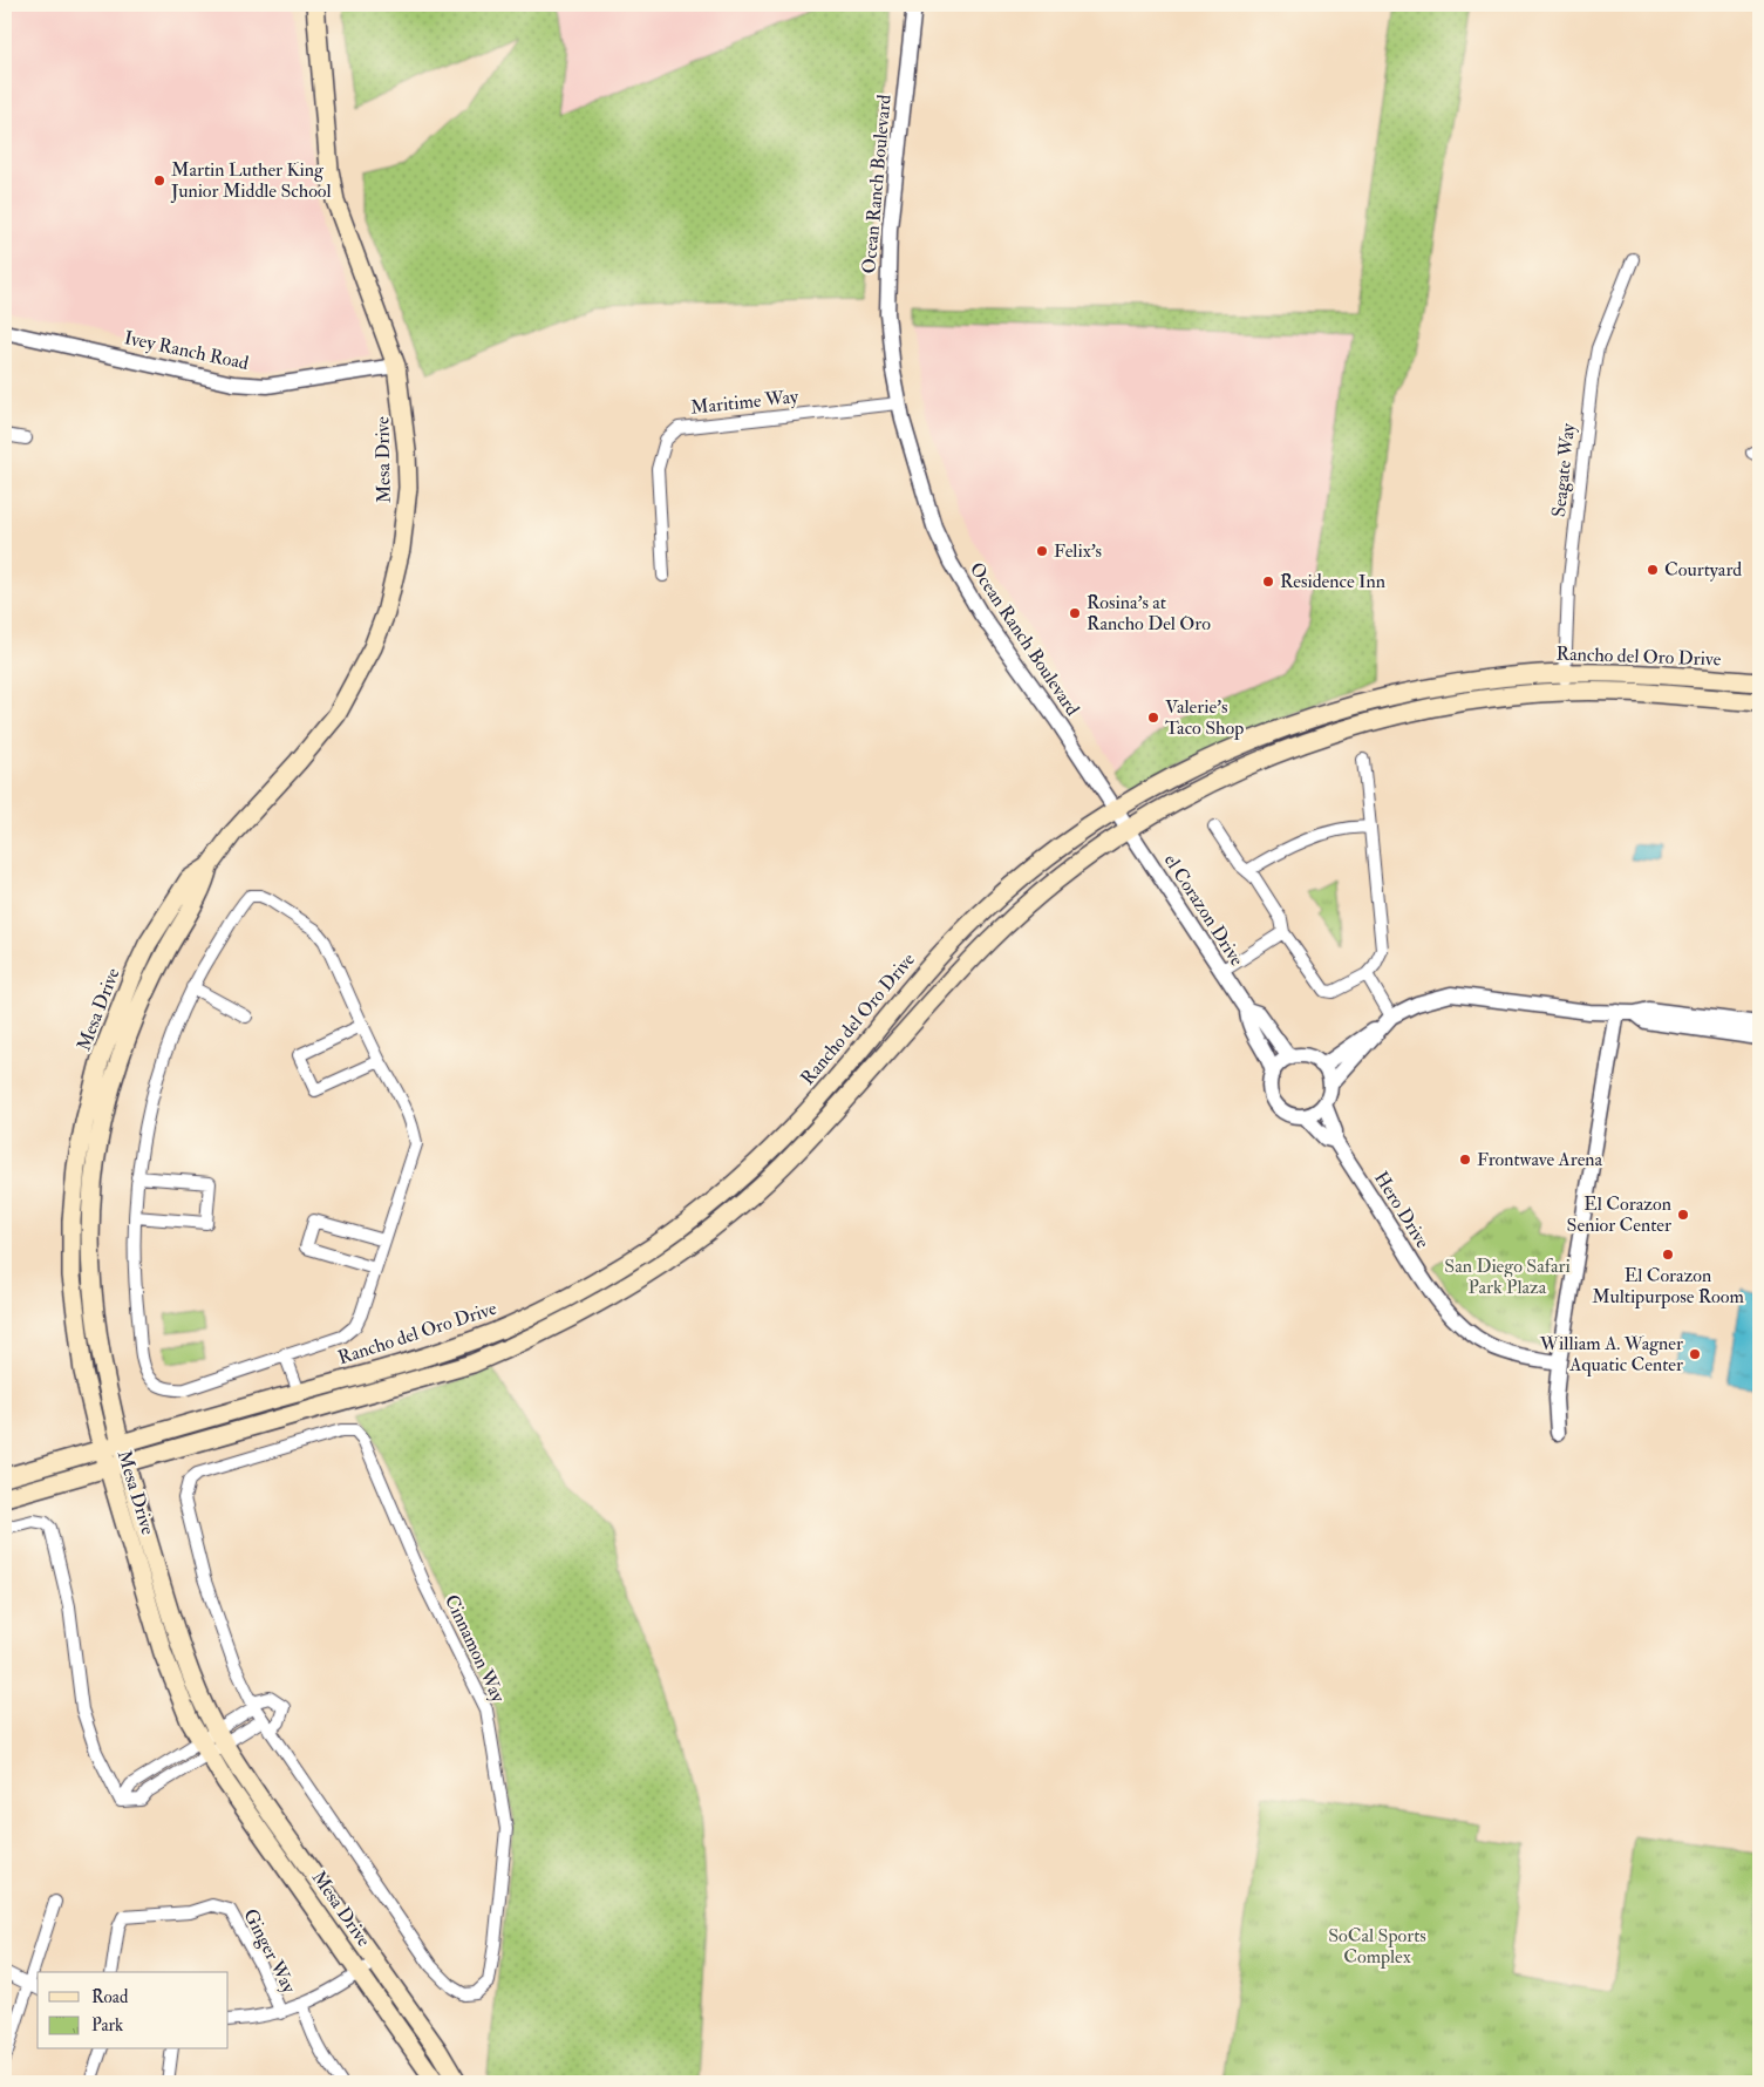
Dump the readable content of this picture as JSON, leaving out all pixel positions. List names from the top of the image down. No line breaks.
{"streets":{"main road":["Mesa Drive","Rancho del Oro Drive"],"street":["Ocean Ranch Boulevard","Ivey Ranch Road","Maritime Way","Seagate Way","el Corazon Drive","Hero Drive","Cinnamon Way","Ginger Way"]},"crossings":[["Ocean Ranch Boulevard","Maritime Way"],["Ocean Ranch Boulevard","Rancho del Oro Drive"],["Ocean Ranch Boulevard","el Corazon Drive"],["Ivey Ranch Road","Mesa Drive"],["Mesa Drive","Rancho del Oro Drive"],["Seagate Way","Rancho del Oro Drive"],["Rancho del Oro Drive","el Corazon Drive"],["el Corazon Drive","Hero Drive"]],"parks":["San Diego Safari Park Plaza","SoCal Sports Complex"],"places":["Martin Luther King Junior Middle School","Felix's","Courtyard","Residence Inn","Rosina's at Rancho Del Oro","Valerie's Taco Shop","Frontwave Arena","El Corazon Senior Center","El Corazon Multipurpose Room","William A. Wagner Aquatic Center"],"legend":["Road","Park"]}
